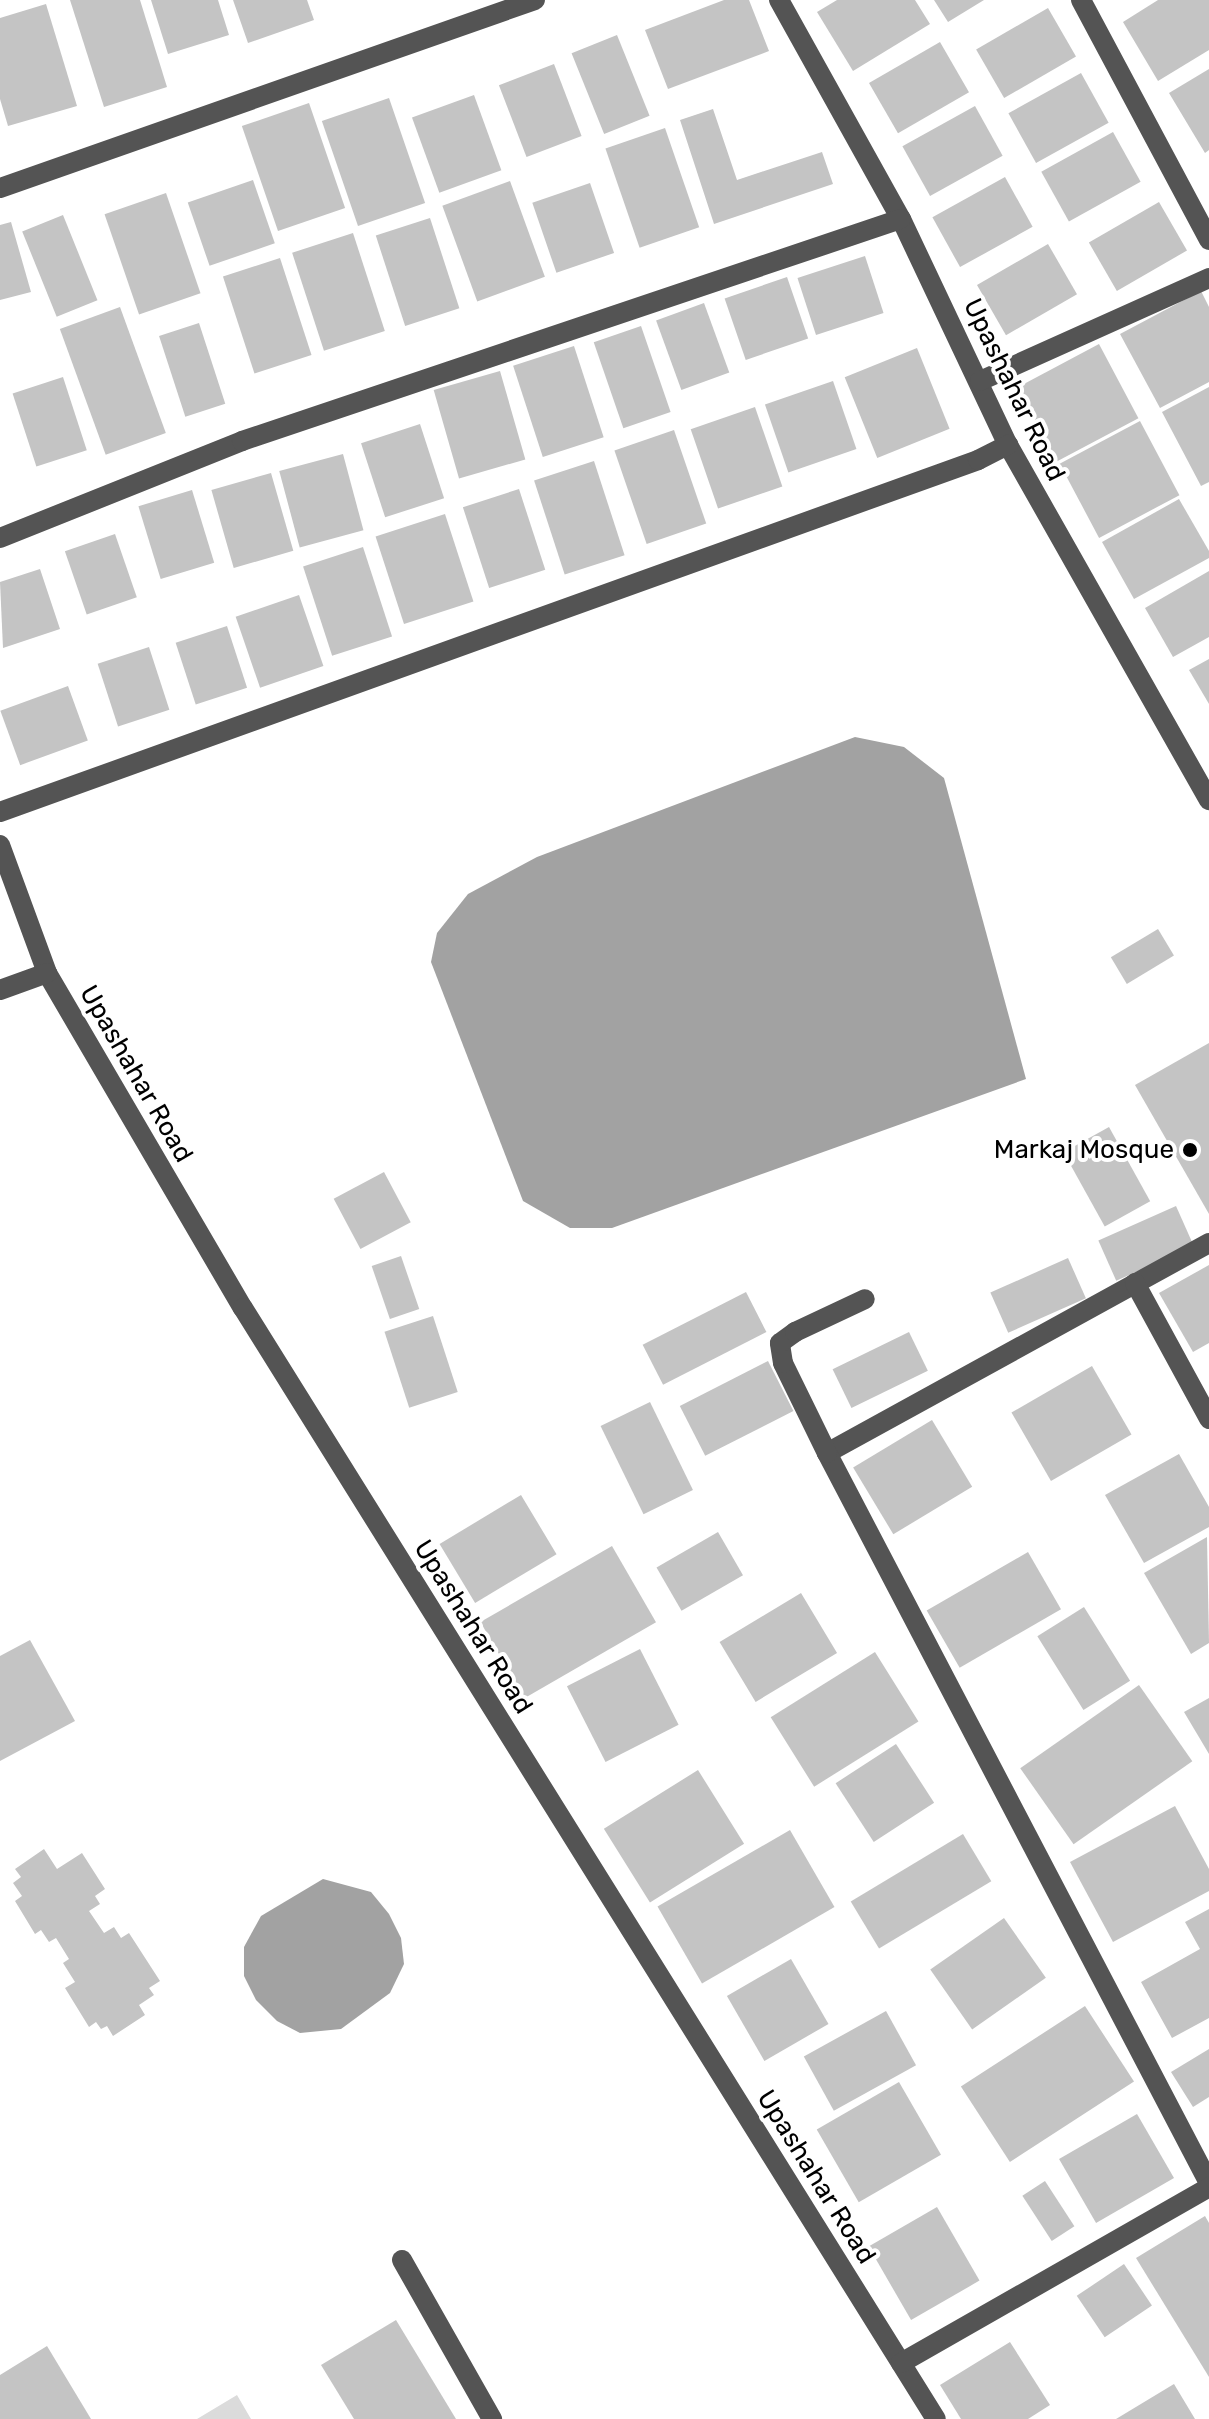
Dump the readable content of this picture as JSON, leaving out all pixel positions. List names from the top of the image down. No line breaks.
{"streets":{"street":["Upashahar Road"]},"places":["Markaj Mosque"]}
